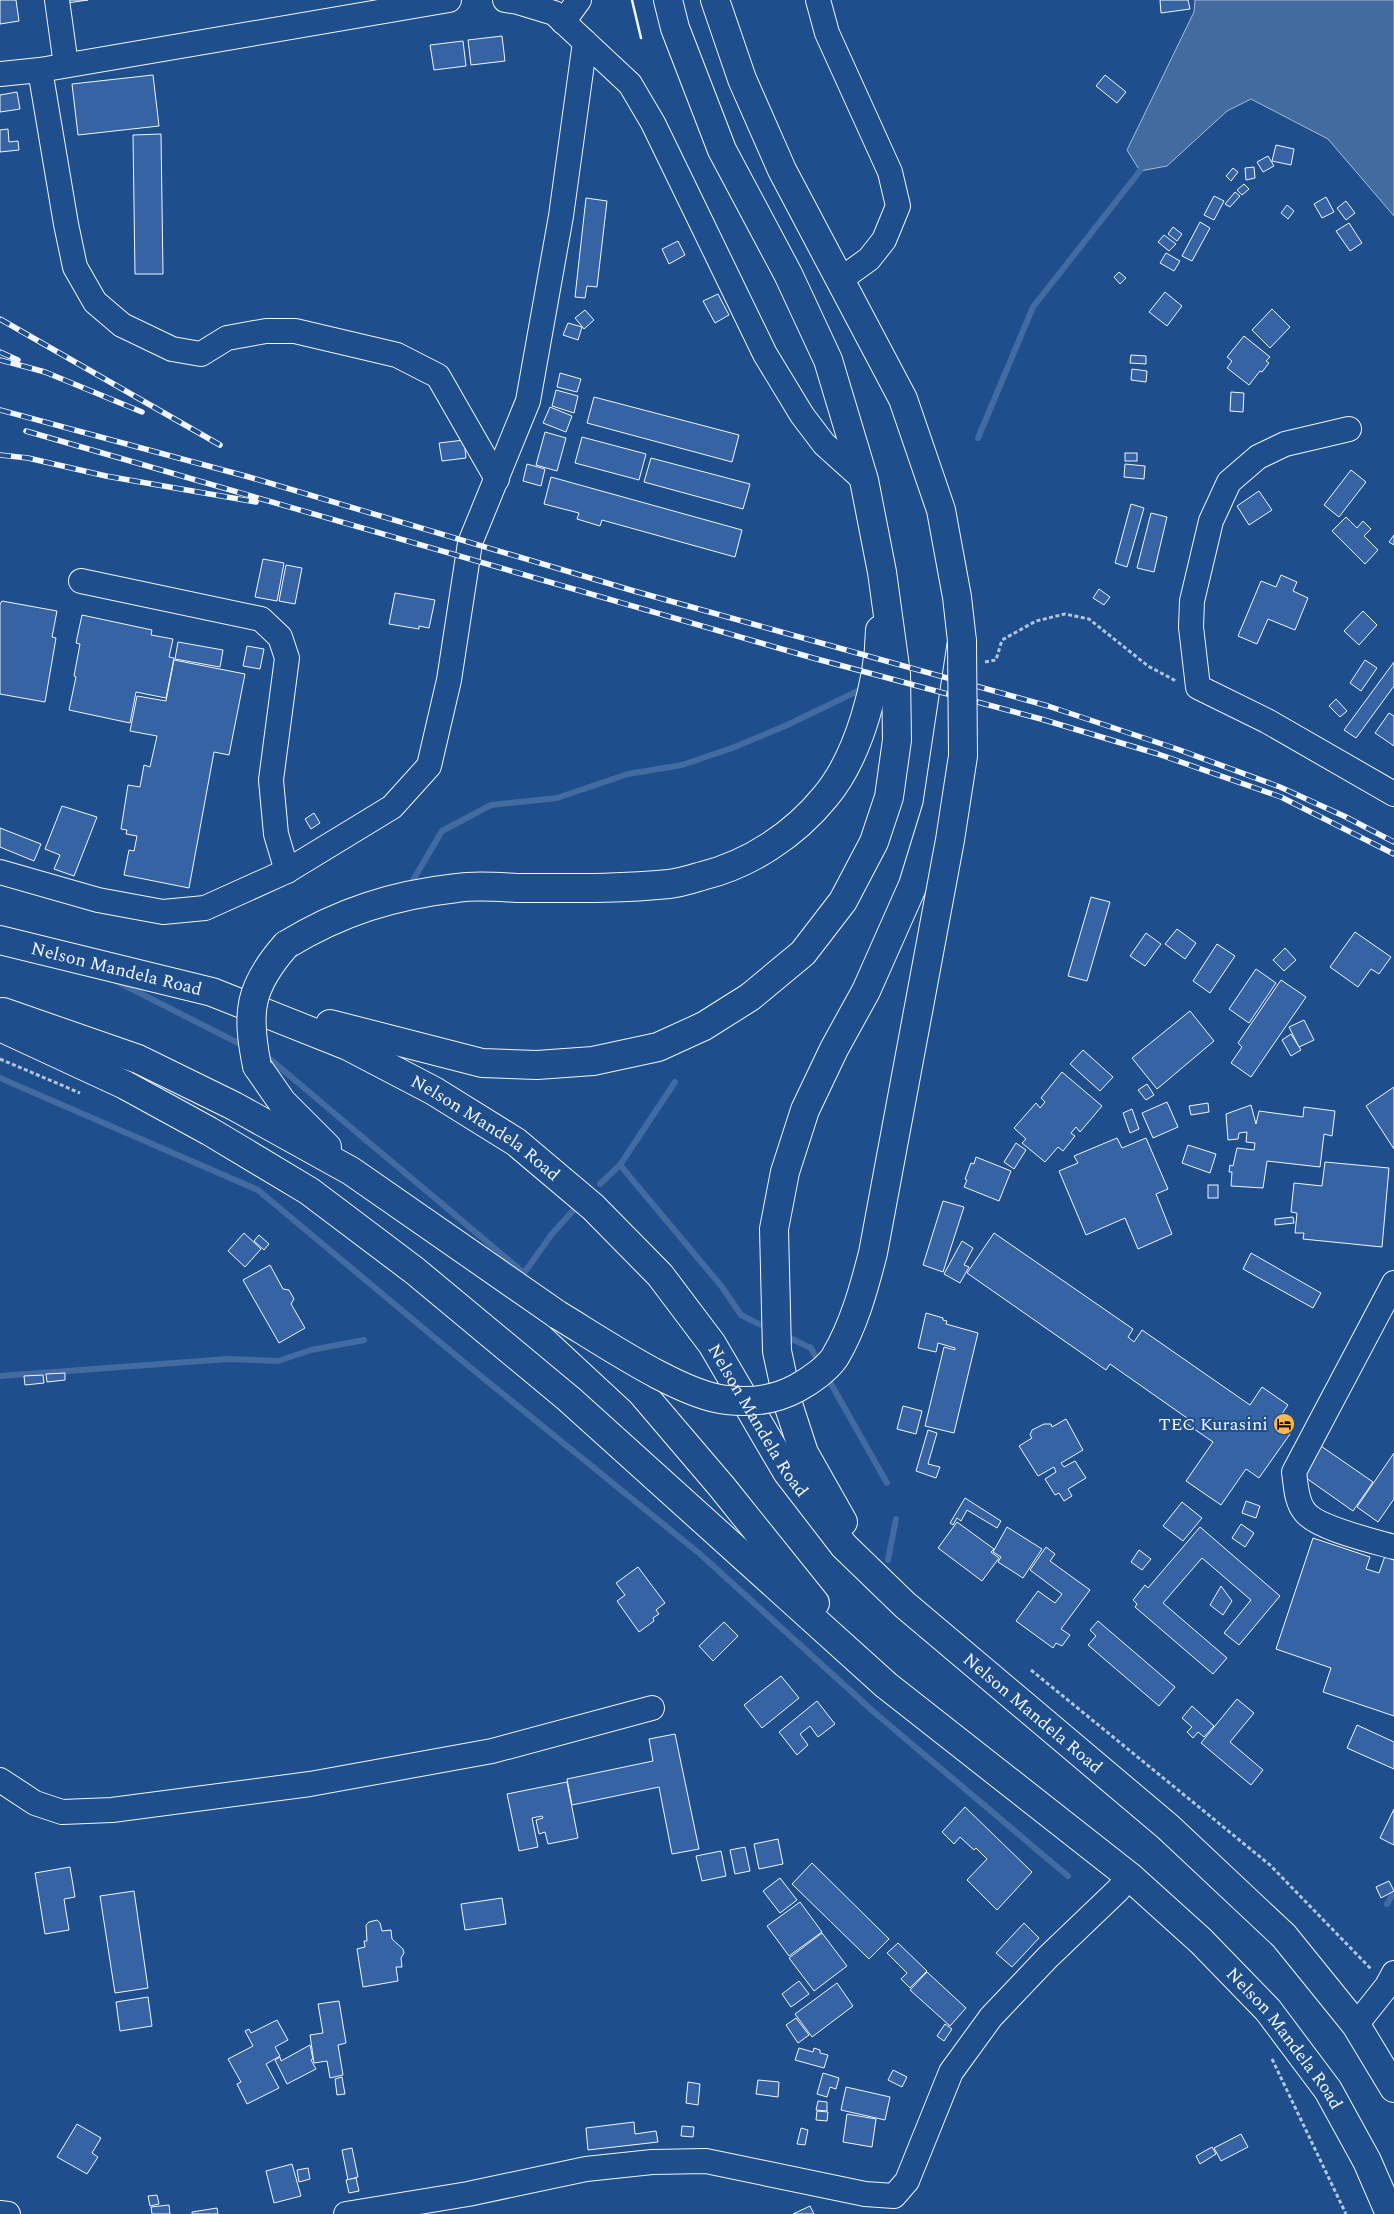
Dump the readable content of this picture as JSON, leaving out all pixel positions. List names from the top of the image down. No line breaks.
{"streets":{"main road":["Nelson Mandela Road"]},"places":{"hotel":["TEC Kurasini"]}}
